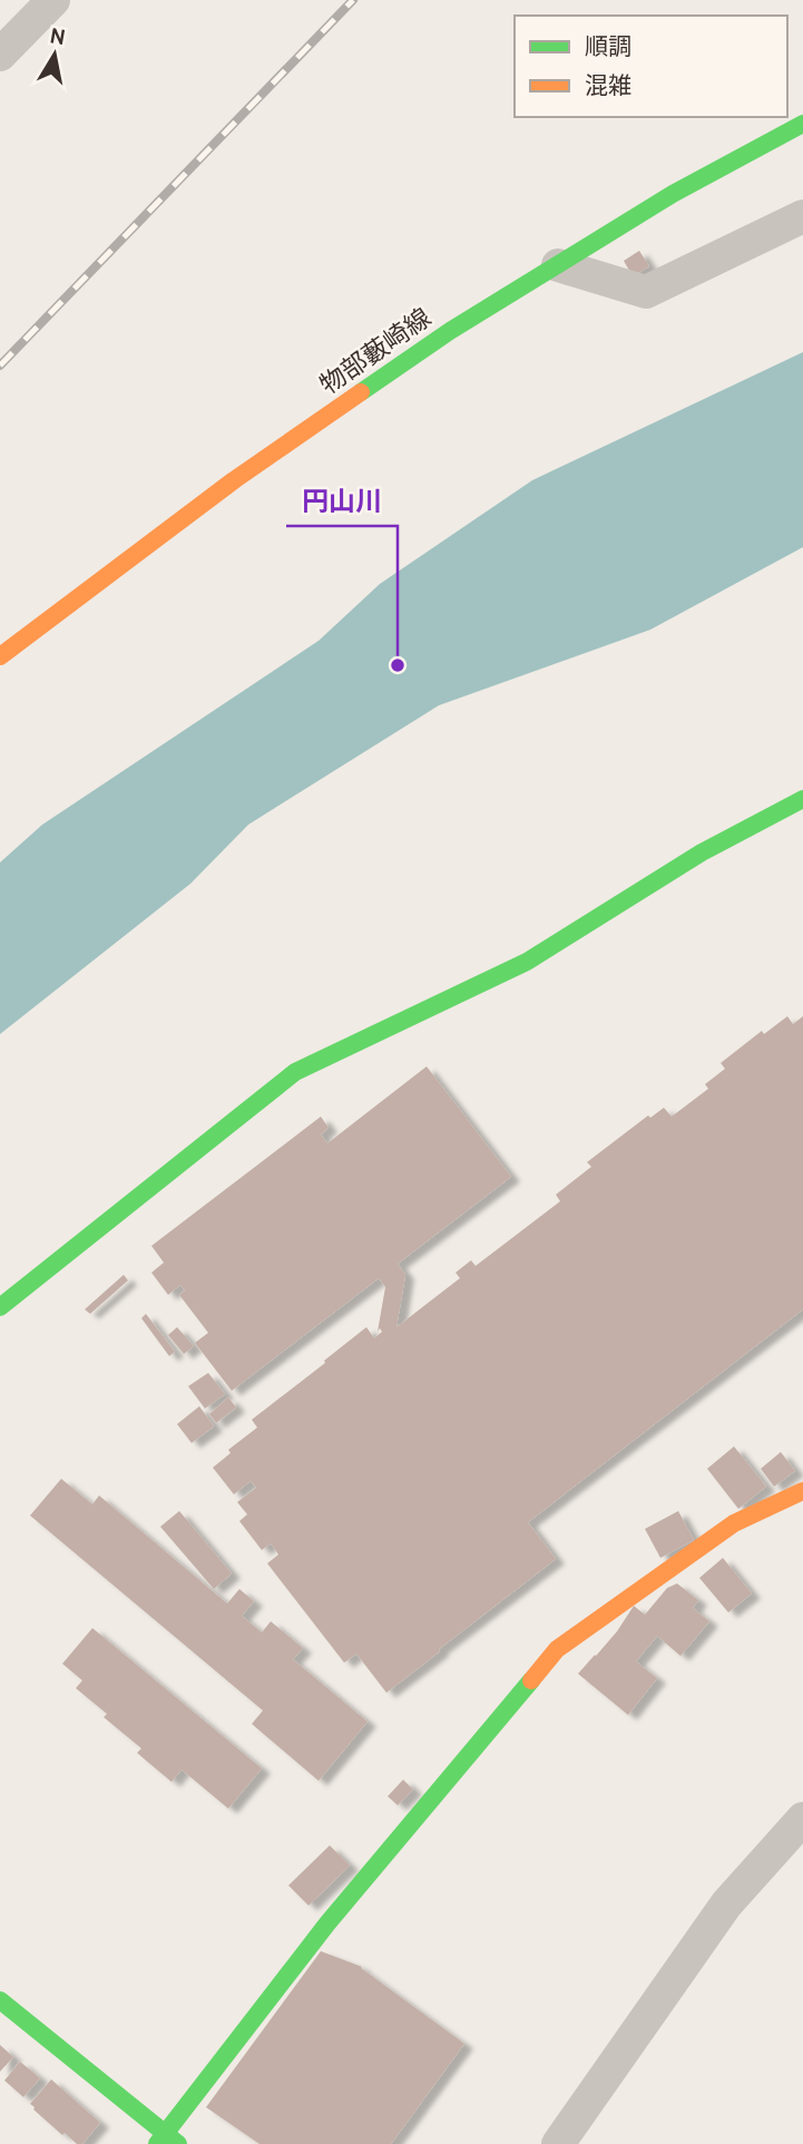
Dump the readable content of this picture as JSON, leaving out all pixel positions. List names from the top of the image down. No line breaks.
{"streets":{"street":["物部藪崎線"]},"places":["円山川"],"legend":["順調","混雑"],"north":"top"}
